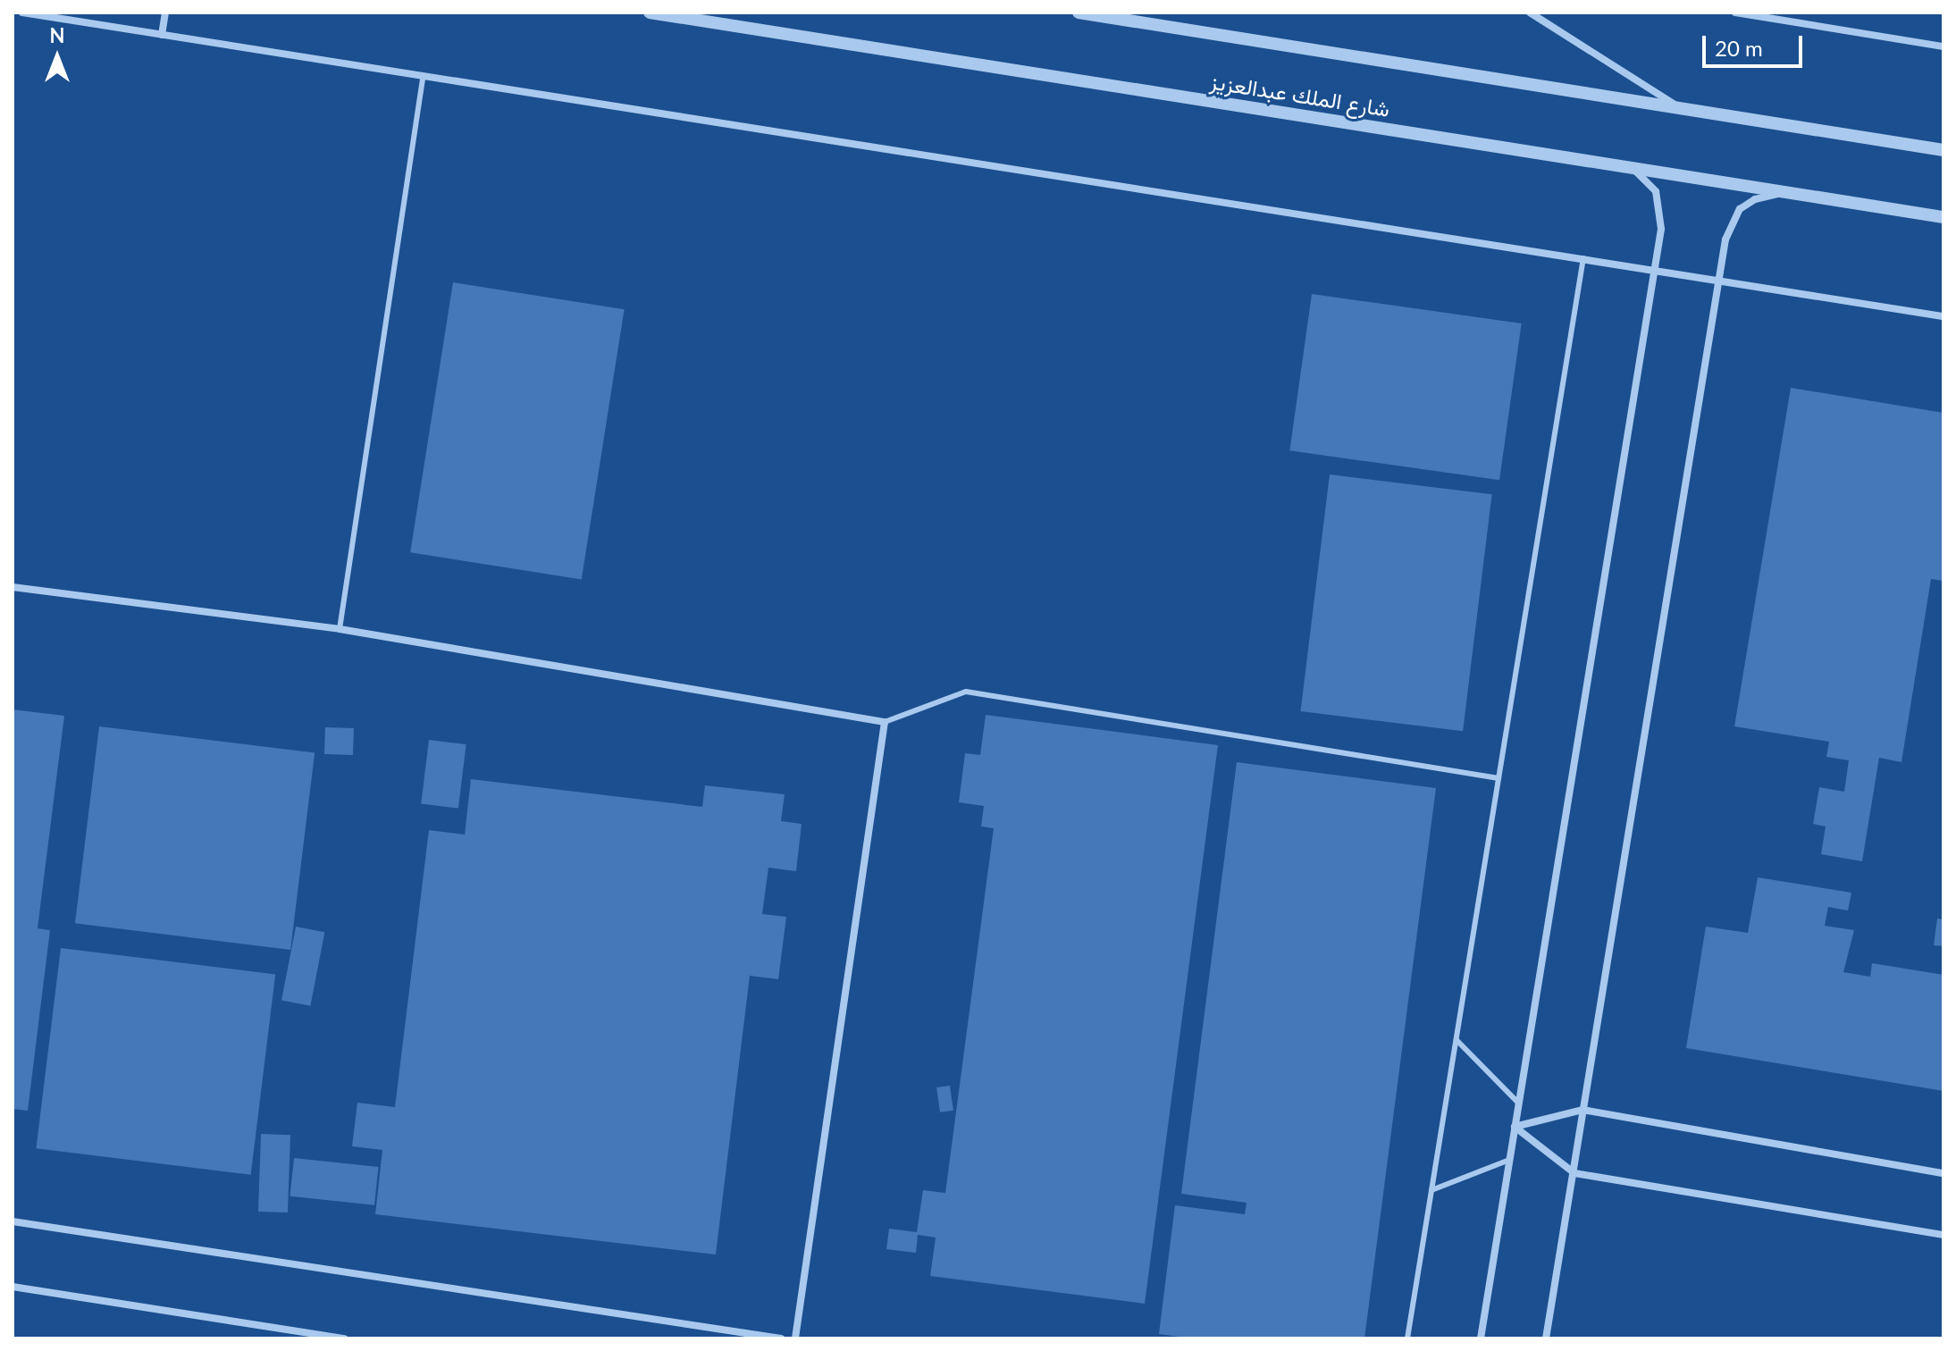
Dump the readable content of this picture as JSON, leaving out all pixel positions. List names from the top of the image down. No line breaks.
{"streets":{"street":["شارع الملك عبدالعزيز"]},"scale_bar":"20 m","north":"top"}
